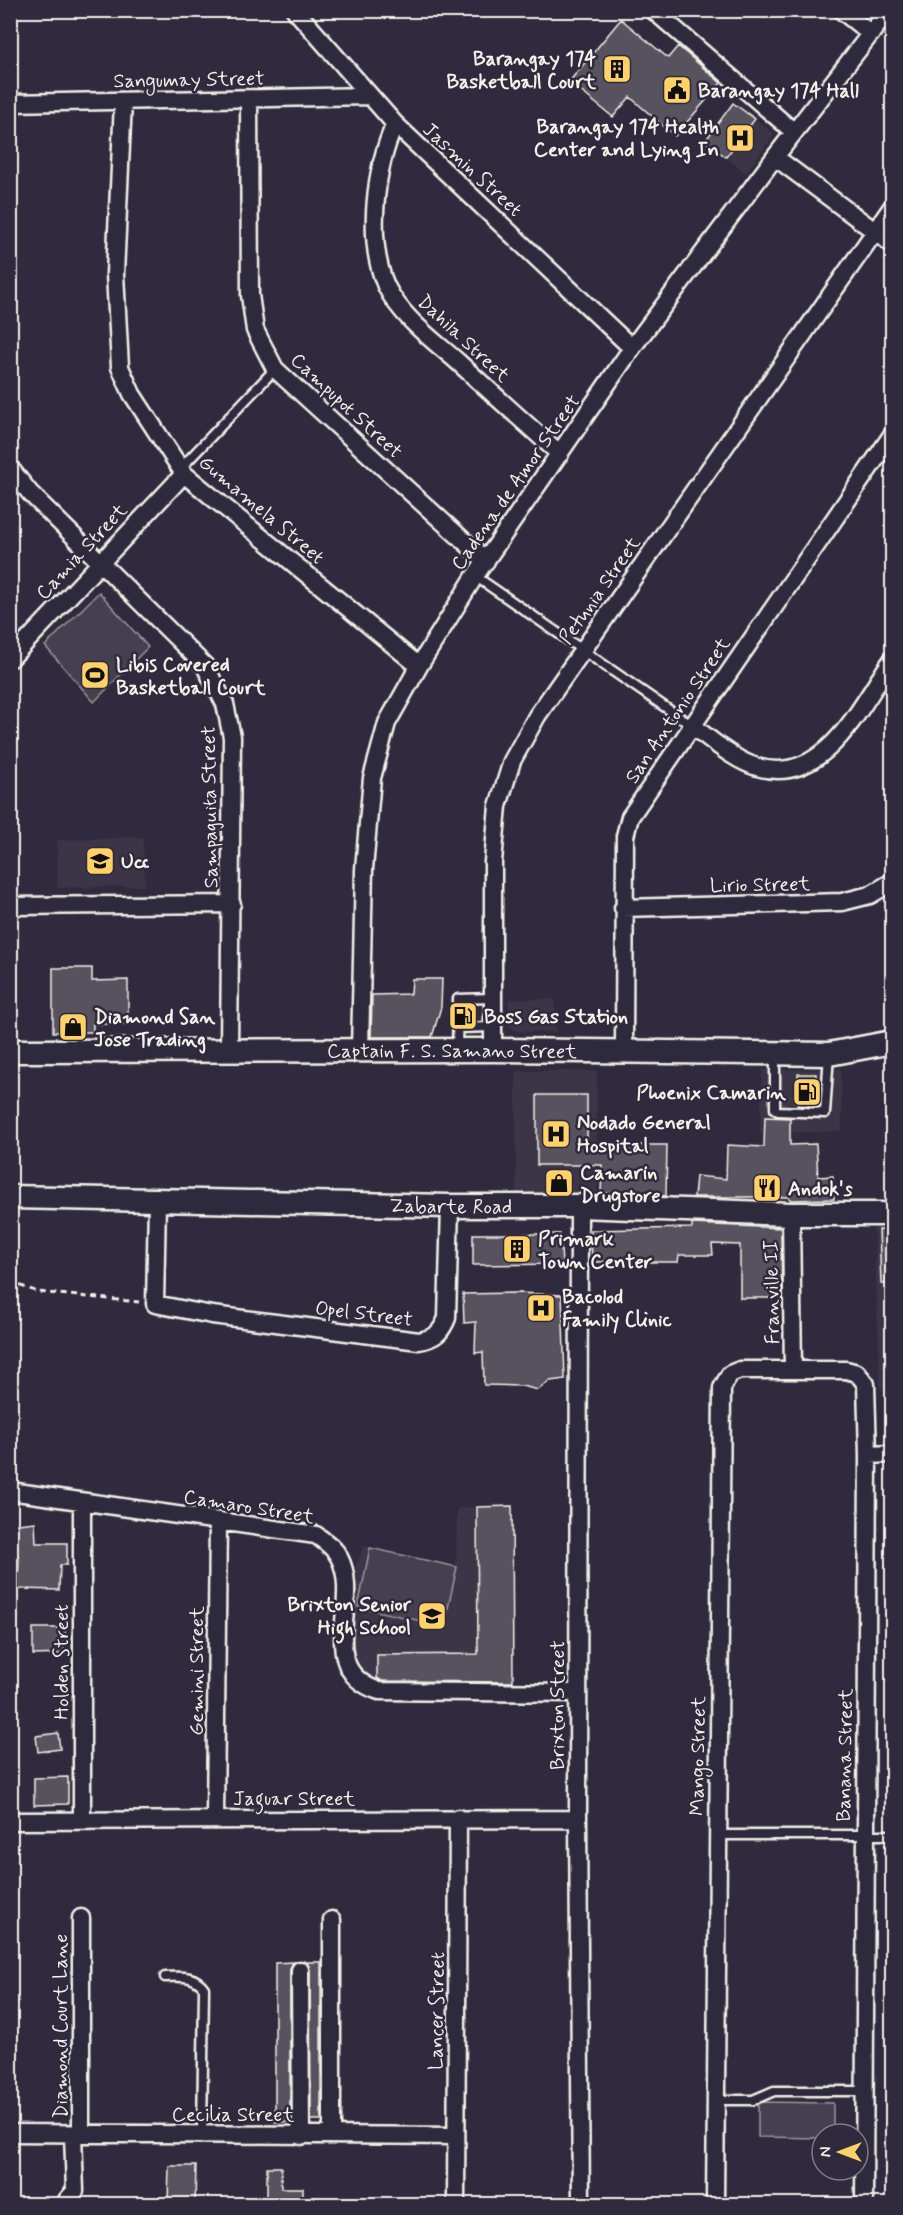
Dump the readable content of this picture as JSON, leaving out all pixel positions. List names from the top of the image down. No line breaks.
{"streets":{"main road":["Captain F. S. Samano Street","Zabarte Road"],"street":["Sangumay Street","Jasmin Street","Dahila Street","Campupot Street","Cadena de Amor Street","Gumamela Street","Camia Street","Petunia Street","San Antonio Street","Sampaguita Street","Lirio Street","Franville II","Opel Street","Camaro Street","Holden Street","Gemini Street","Brixton Street","Banana Street","Mango Street","Jaguar Street","Lancer Street","Diamond Court Lane","Cecilia Street"]},"crossings":[["Sangumay Street","Jasmin Street"],["Sangumay Street","Campupot Street"],["Sangumay Street","Gumamela Street"],["Jasmin Street","Dahila Street"],["Jasmin Street","Cadena de Amor Street"],["Dahila Street","Cadena de Amor Street"],["Campupot Street","Cadena de Amor Street"],["Cadena de Amor Street","Gumamela Street"],["Cadena de Amor Street","Captain F. S. Samano Street"],["Gumamela Street","Camia Street"],["Camia Street","Sampaguita Street"],["Petunia Street","Captain F. S. Samano Street"],["San Antonio Street","Lirio Street"],["San Antonio Street","Captain F. S. Samano Street"],["Sampaguita Street","Captain F. S. Samano Street"],["Zabarte Road","Franville II"],["Zabarte Road","Opel Street"],["Zabarte Road","Brixton Street"],["Franville II","Banana Street"],["Franville II","Mango Street"],["Camaro Street","Holden Street"],["Camaro Street","Gemini Street"],["Camaro Street","Brixton Street"],["Holden Street","Jaguar Street"],["Gemini Street","Jaguar Street"],["Brixton Street","Jaguar Street"],["Banana Street","Mango Street"],["Jaguar Street","Lancer Street"],["Lancer Street","Cecilia Street"],["Diamond Court Lane","Cecilia Street"]],"places":{"building":["Barangay 174 Basketball Court","Primark Town Center"],"public building":["Barangay 174 Hall"],"hospital":["Barangay 174 Health Center and Lying In","Nodado General Hospital","Bacolod Family Clinic"],"sports":["Libis Covered Basketball Court"],"school or university":["Ucc","Brixton Senior High School"],"fuel station":["Boss Gas Station","Phoenix Camarin"],"shop":["Diamond San Jose Trading","Camarin Drugstore"],"restaurant":["Andok's"]},"north":"left"}
